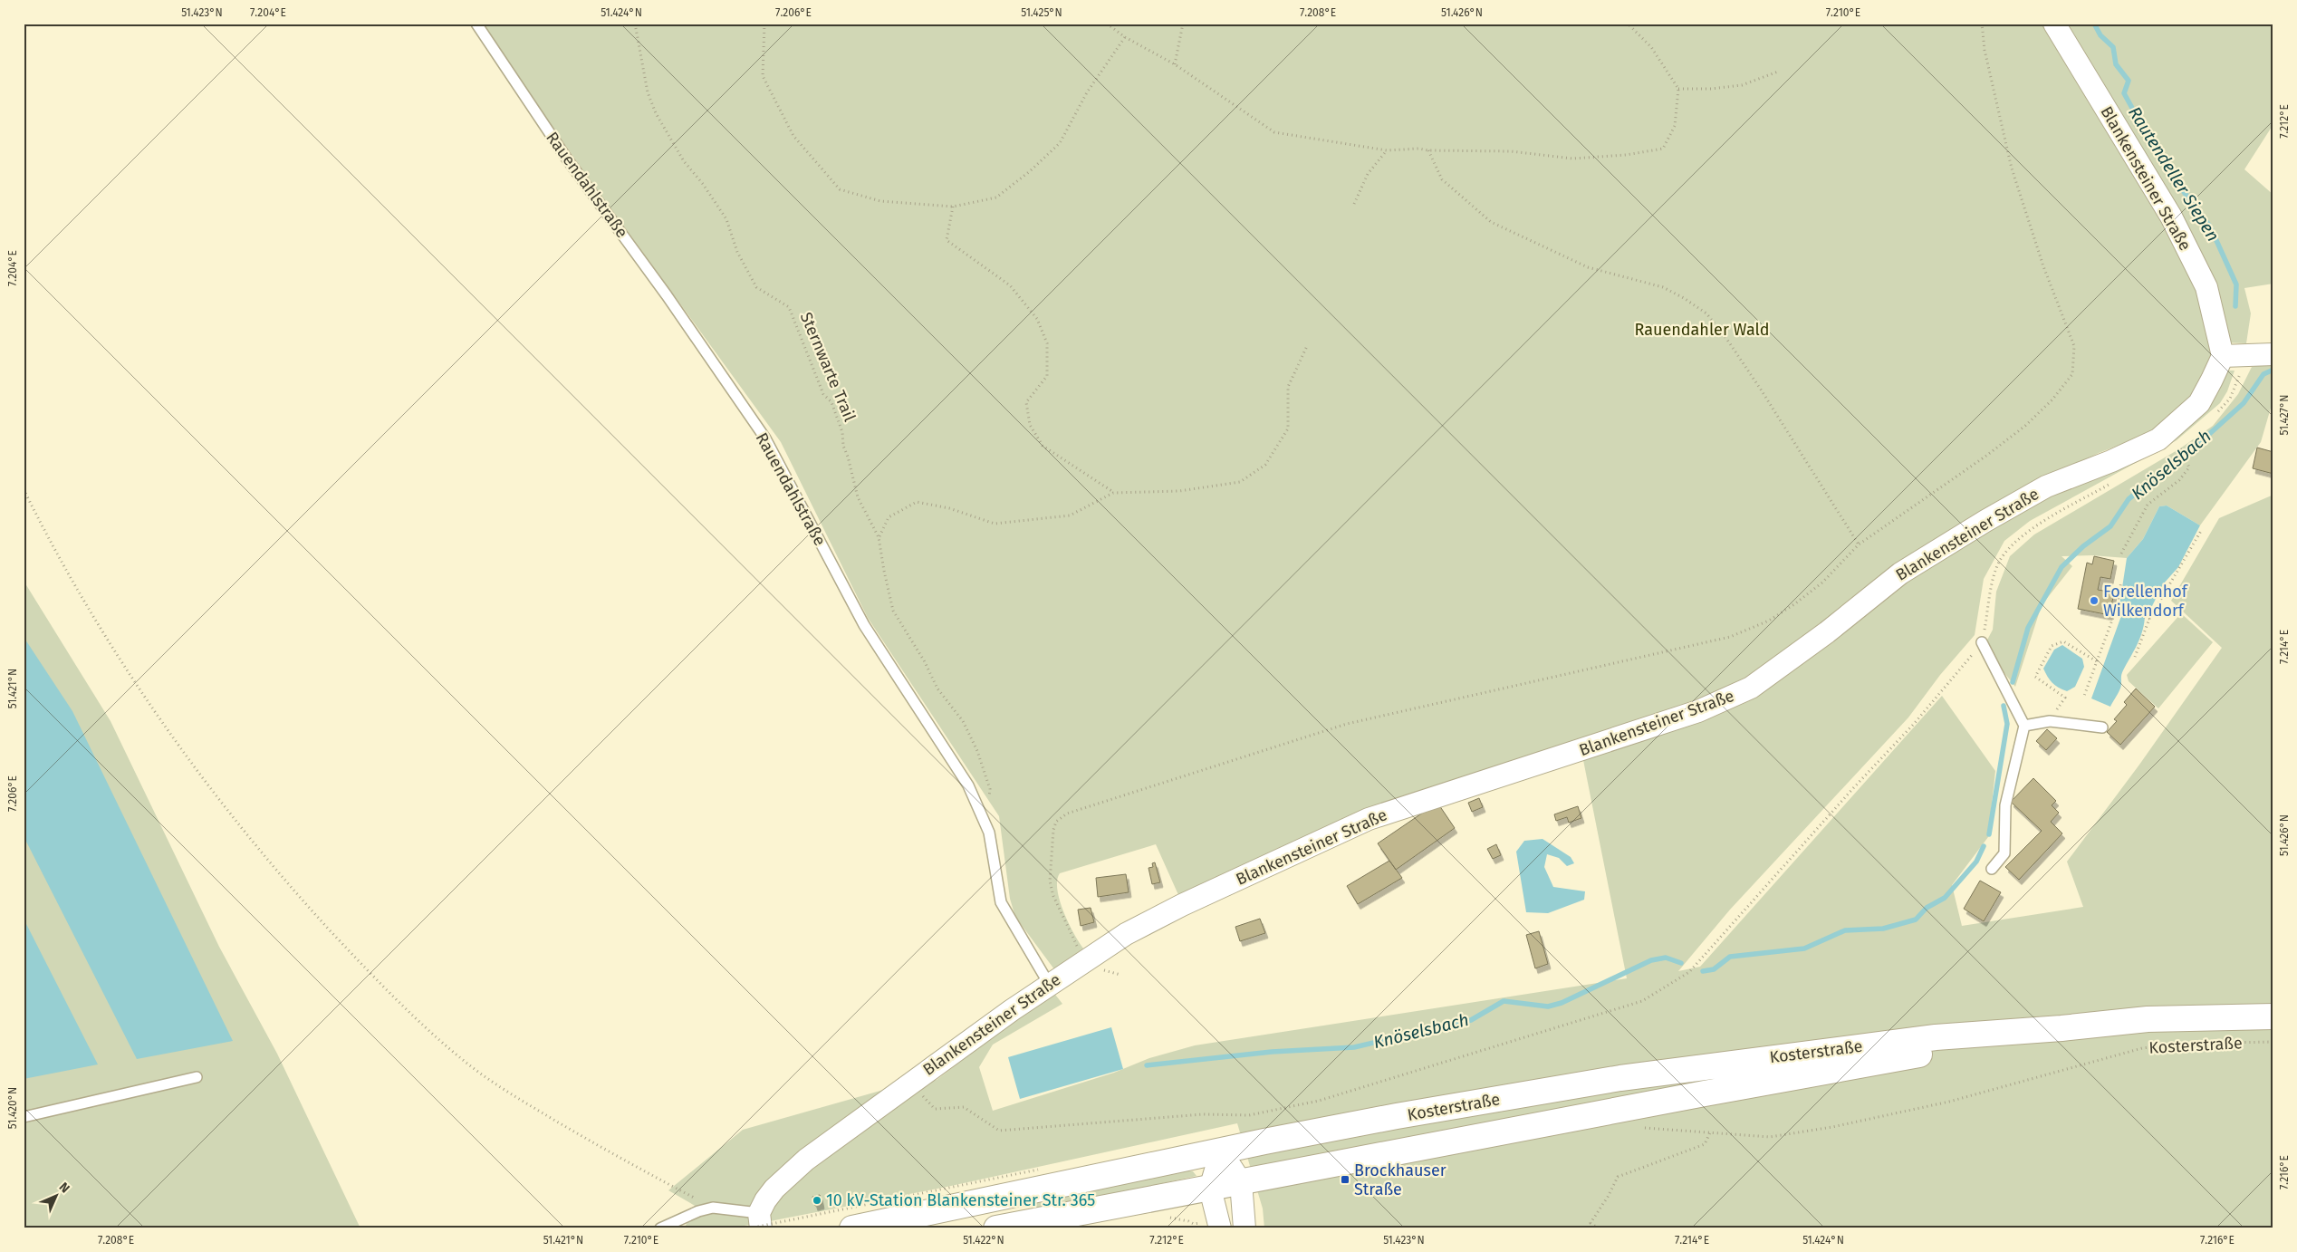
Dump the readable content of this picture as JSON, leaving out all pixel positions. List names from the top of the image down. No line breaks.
{"streets":{"main road":["Kosterstraße"],"street":["Blankensteiner Straße"],"lane":["Rauendahlstraße"],"path":["Sternwarte Trail"]},"crossings":[["Blankensteiner Straße","Rauendahlstraße"],["Rauendahlstraße","Sternwarte Trail"]],"water":["Rautendeller Siepen","Knöselsbach"],"parks":["Rauendahler Wald"],"places":{"other":["Forellenhof Wilkendorf","10 kV-Station Blankensteiner Str. 365"],"transit":["Brockhauser Straße"]},"north":"top right","coordinates":["51.423°N","7.204°E","51.424°N","7.206°E","51.425°N","7.208°E","51.426°N","7.210°E","7.212°E","51.427°N","7.214°E","51.421°N","51.420°N","7.216°E","51.422°N"]}
